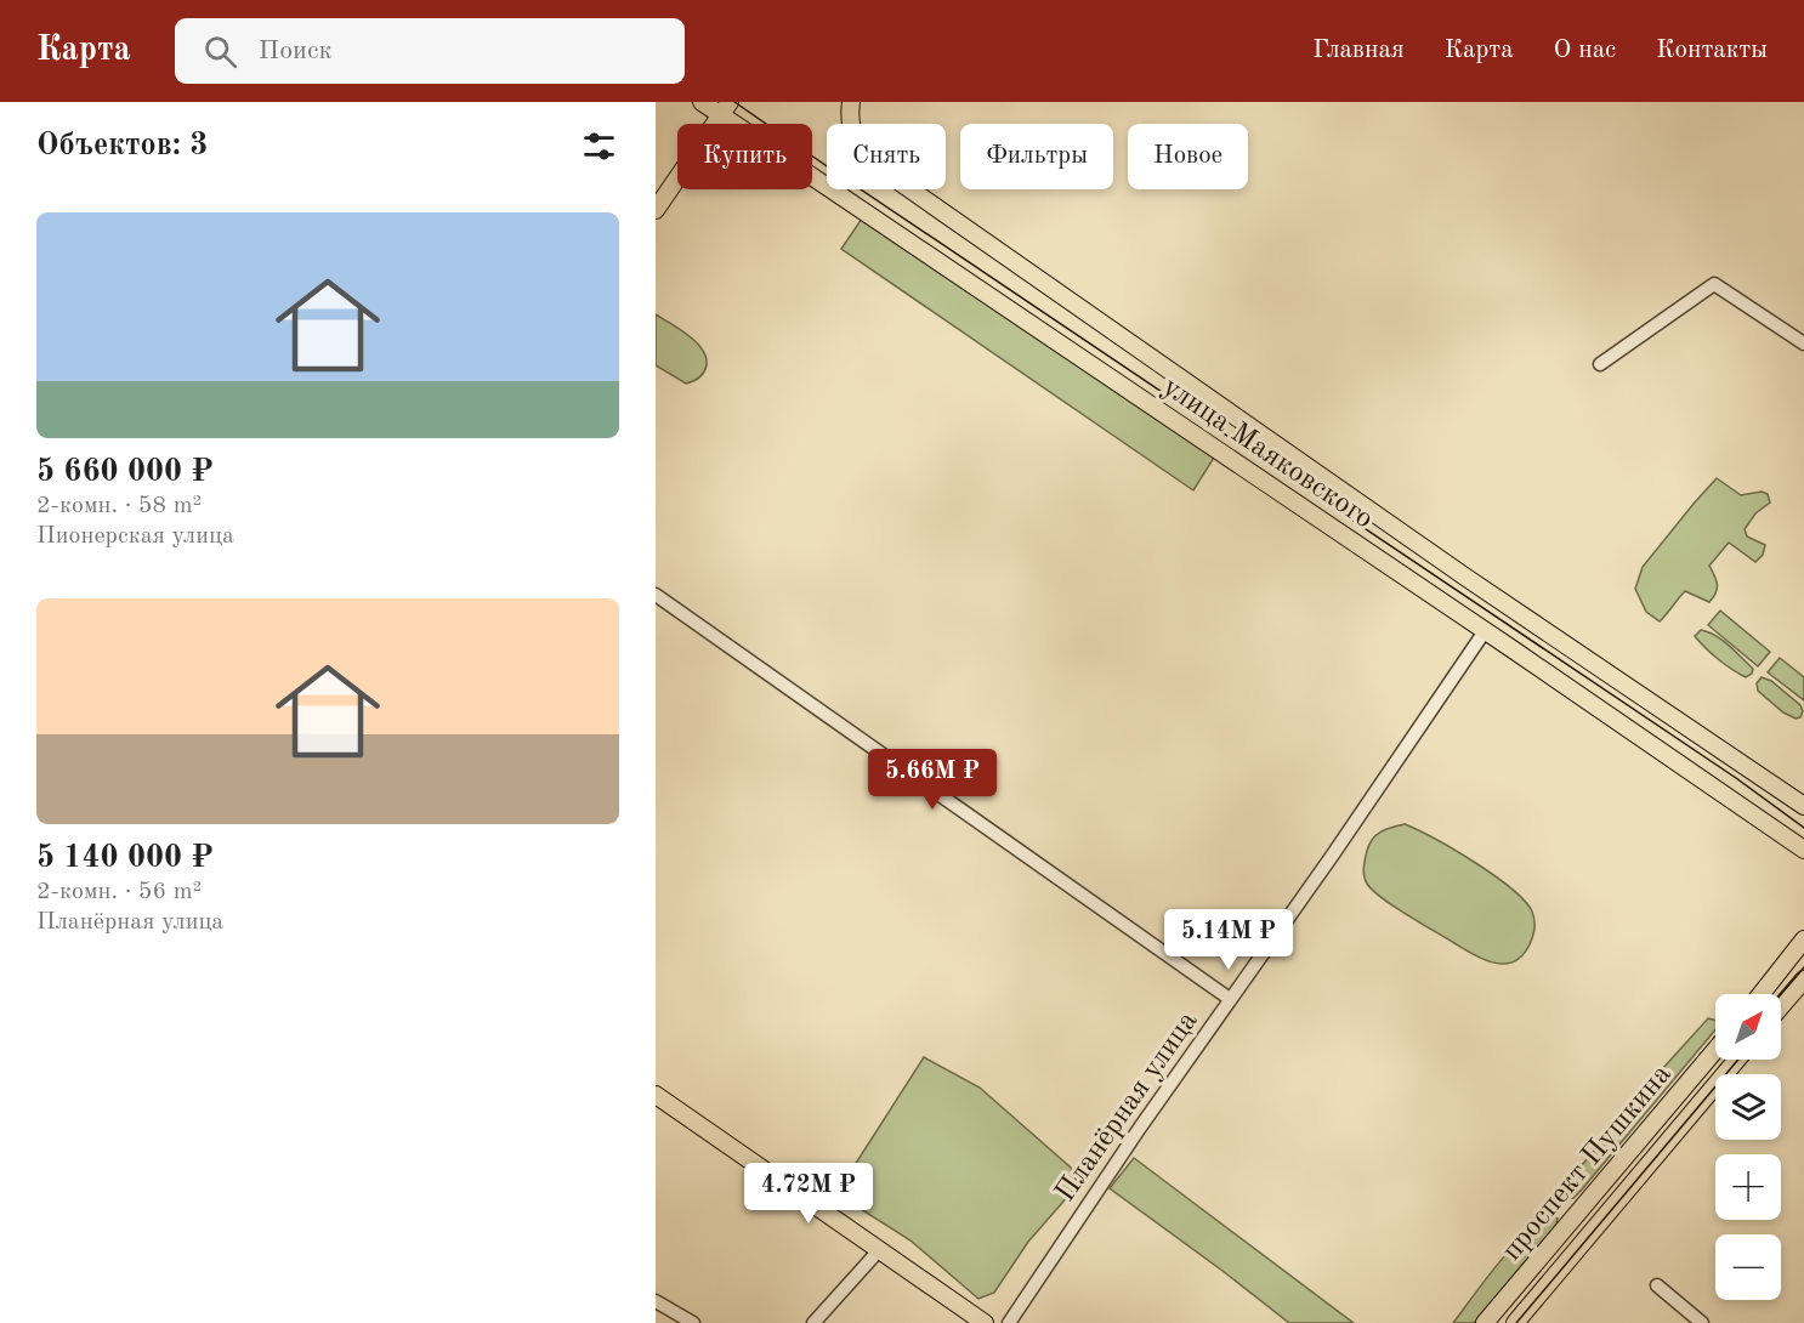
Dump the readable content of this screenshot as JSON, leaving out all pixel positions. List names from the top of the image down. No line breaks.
{"streets":{"main road":["улица Маяковского","проспект Пушкина"],"street":["Планёрная улица"]},"crossings":[["улица Маяковского","Планёрная улица"]],"north":"top right","page":{"header":"Карта","search":"Поиск","nav":["Главная","Карта","О нас","Контакты"],"heading":"Объектов: 3","chip":["Купить","Снять","Фильтры","Новое"],"list":[{"name":"5 660 000 ₽","note":"2-комн. · 58 m² · Пионерская улица"},{"name":"5 140 000 ₽","note":"2-комн. · 56 m² · Планёрная улица"}],"price":["5.66M ₽","5.14M ₽","4.72M ₽"],"map_buttons":["+","−"]}}
